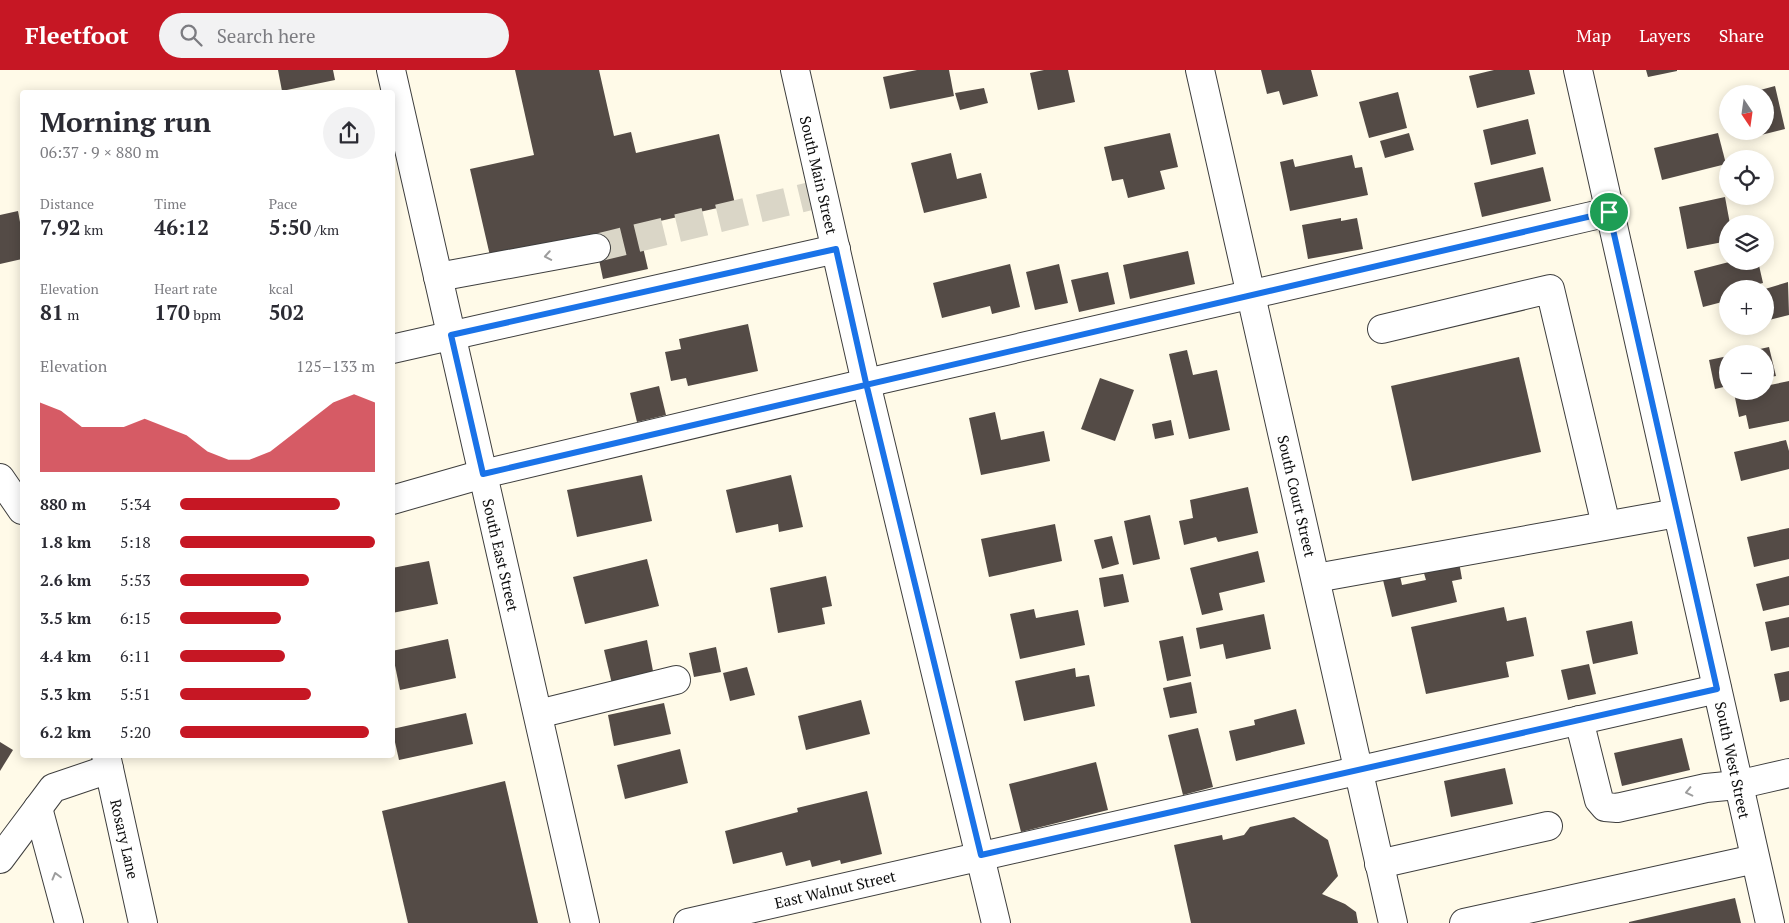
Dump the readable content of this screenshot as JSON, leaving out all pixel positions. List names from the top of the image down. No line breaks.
{"streets":{"street":["South Main Street","South Court Street","South East Street","South West Street","Rosary Lane","East Walnut Street"]},"crossings":[["South Main Street","East Walnut Street"],["South Court Street","East Walnut Street"],["South West Street","East Walnut Street"]],"north":"bottom","page":{"header":"Fleetfoot","search":"Search here","nav":["Map","Layers","Share"],"map_buttons":["+","−"],"heading":["Morning run","06:37 · 9 × 880 m"],"stats":[["Distance","7.92 km"],["Time","46:12"],["Pace","5:50 /km"],["Elevation","81 m"],["Heart rate","170 bpm"],["kcal","502"]],"chart":["Elevation","125–133 m"],"list":[{"name":"880 m","note":"5:34"},{"name":"1.8 km","note":"5:18"},{"name":"2.6 km","note":"5:53"},{"name":"3.5 km","note":"6:15"},{"name":"4.4 km","note":"6:11"},{"name":"5.3 km","note":"5:51"},{"name":"6.2 km","note":"5:20"}]}}
